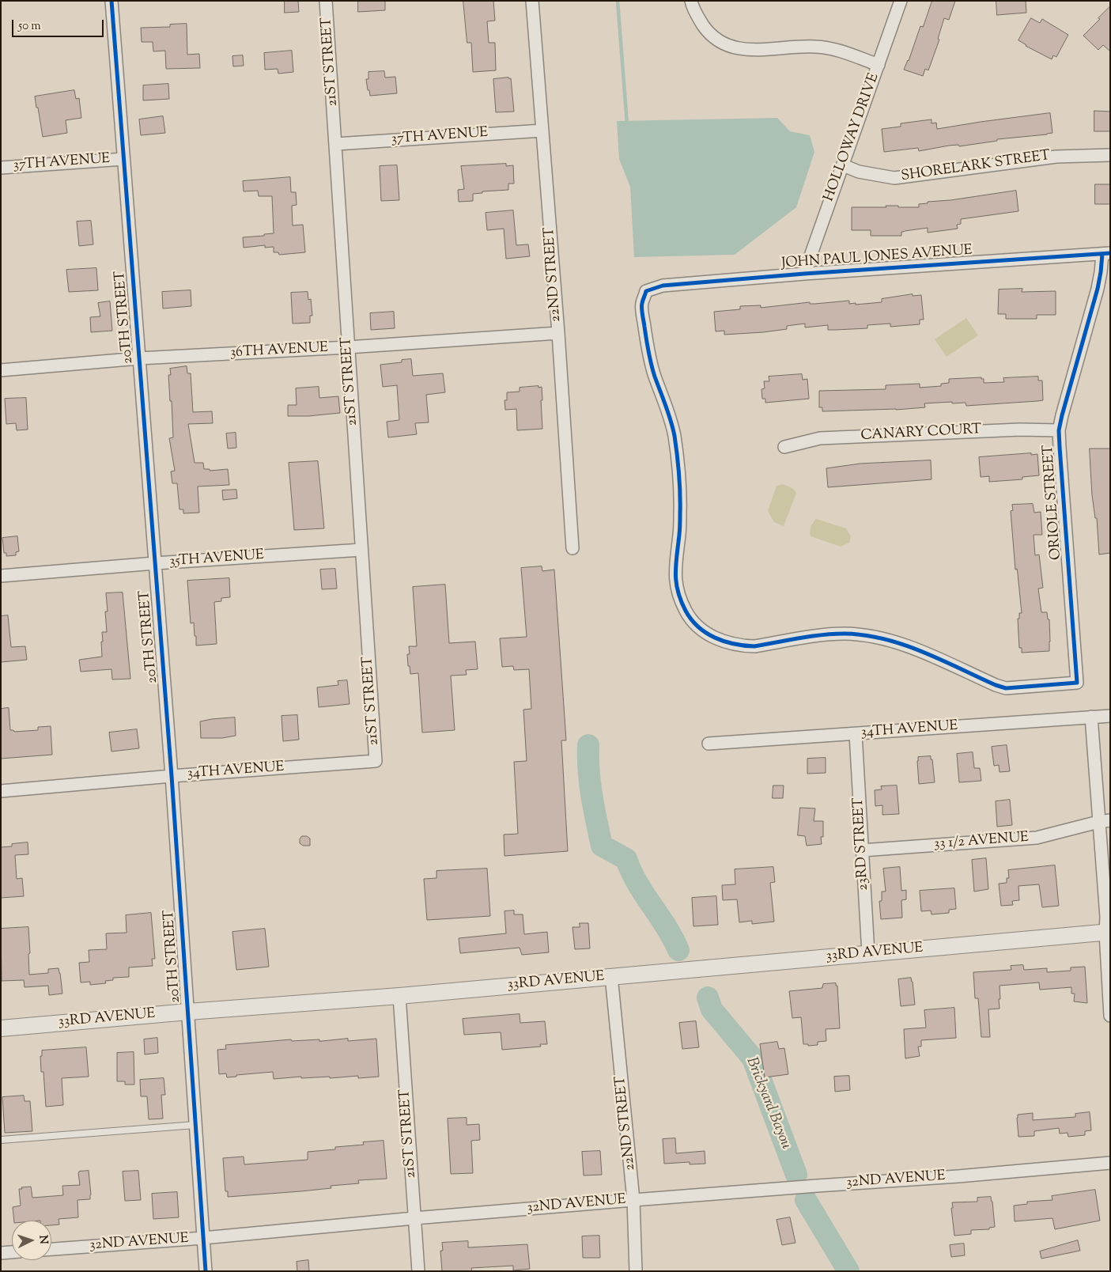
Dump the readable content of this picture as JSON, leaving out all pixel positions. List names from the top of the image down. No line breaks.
{"streets":{"street":["21ST STREET","37TH AVENUE","HOLLOWAY DRIVE","SHORELARK STREET","JOHN PAUL JONES AVENUE","22ND STREET","20TH STREET","36TH AVENUE","CANARY COURT","ORIOLE STREET","35TH AVENUE","34TH AVENUE","33 1/2 AVENUE","23RD STREET","33RD AVENUE","32ND AVENUE"]},"crossings":[["21ST STREET","37TH AVENUE"],["21ST STREET","36TH AVENUE"],["21ST STREET","35TH AVENUE"],["21ST STREET","34TH AVENUE"],["21ST STREET","33RD AVENUE"],["21ST STREET","32ND AVENUE"],["37TH AVENUE","22ND STREET"],["37TH AVENUE","20TH STREET"],["HOLLOWAY DRIVE","SHORELARK STREET"],["HOLLOWAY DRIVE","JOHN PAUL JONES AVENUE"],["JOHN PAUL JONES AVENUE","ORIOLE STREET"],["22ND STREET","36TH AVENUE"],["22ND STREET","33RD AVENUE"],["22ND STREET","32ND AVENUE"],["20TH STREET","36TH AVENUE"],["20TH STREET","35TH AVENUE"],["20TH STREET","34TH AVENUE"],["20TH STREET","33RD AVENUE"],["20TH STREET","32ND AVENUE"],["CANARY COURT","ORIOLE STREET"],["34TH AVENUE","23RD STREET"],["33 1/2 AVENUE","23RD STREET"],["23RD STREET","33RD AVENUE"]],"water":["Brickyard Bayou"],"scale_bar":"50 m","north":"right"}
